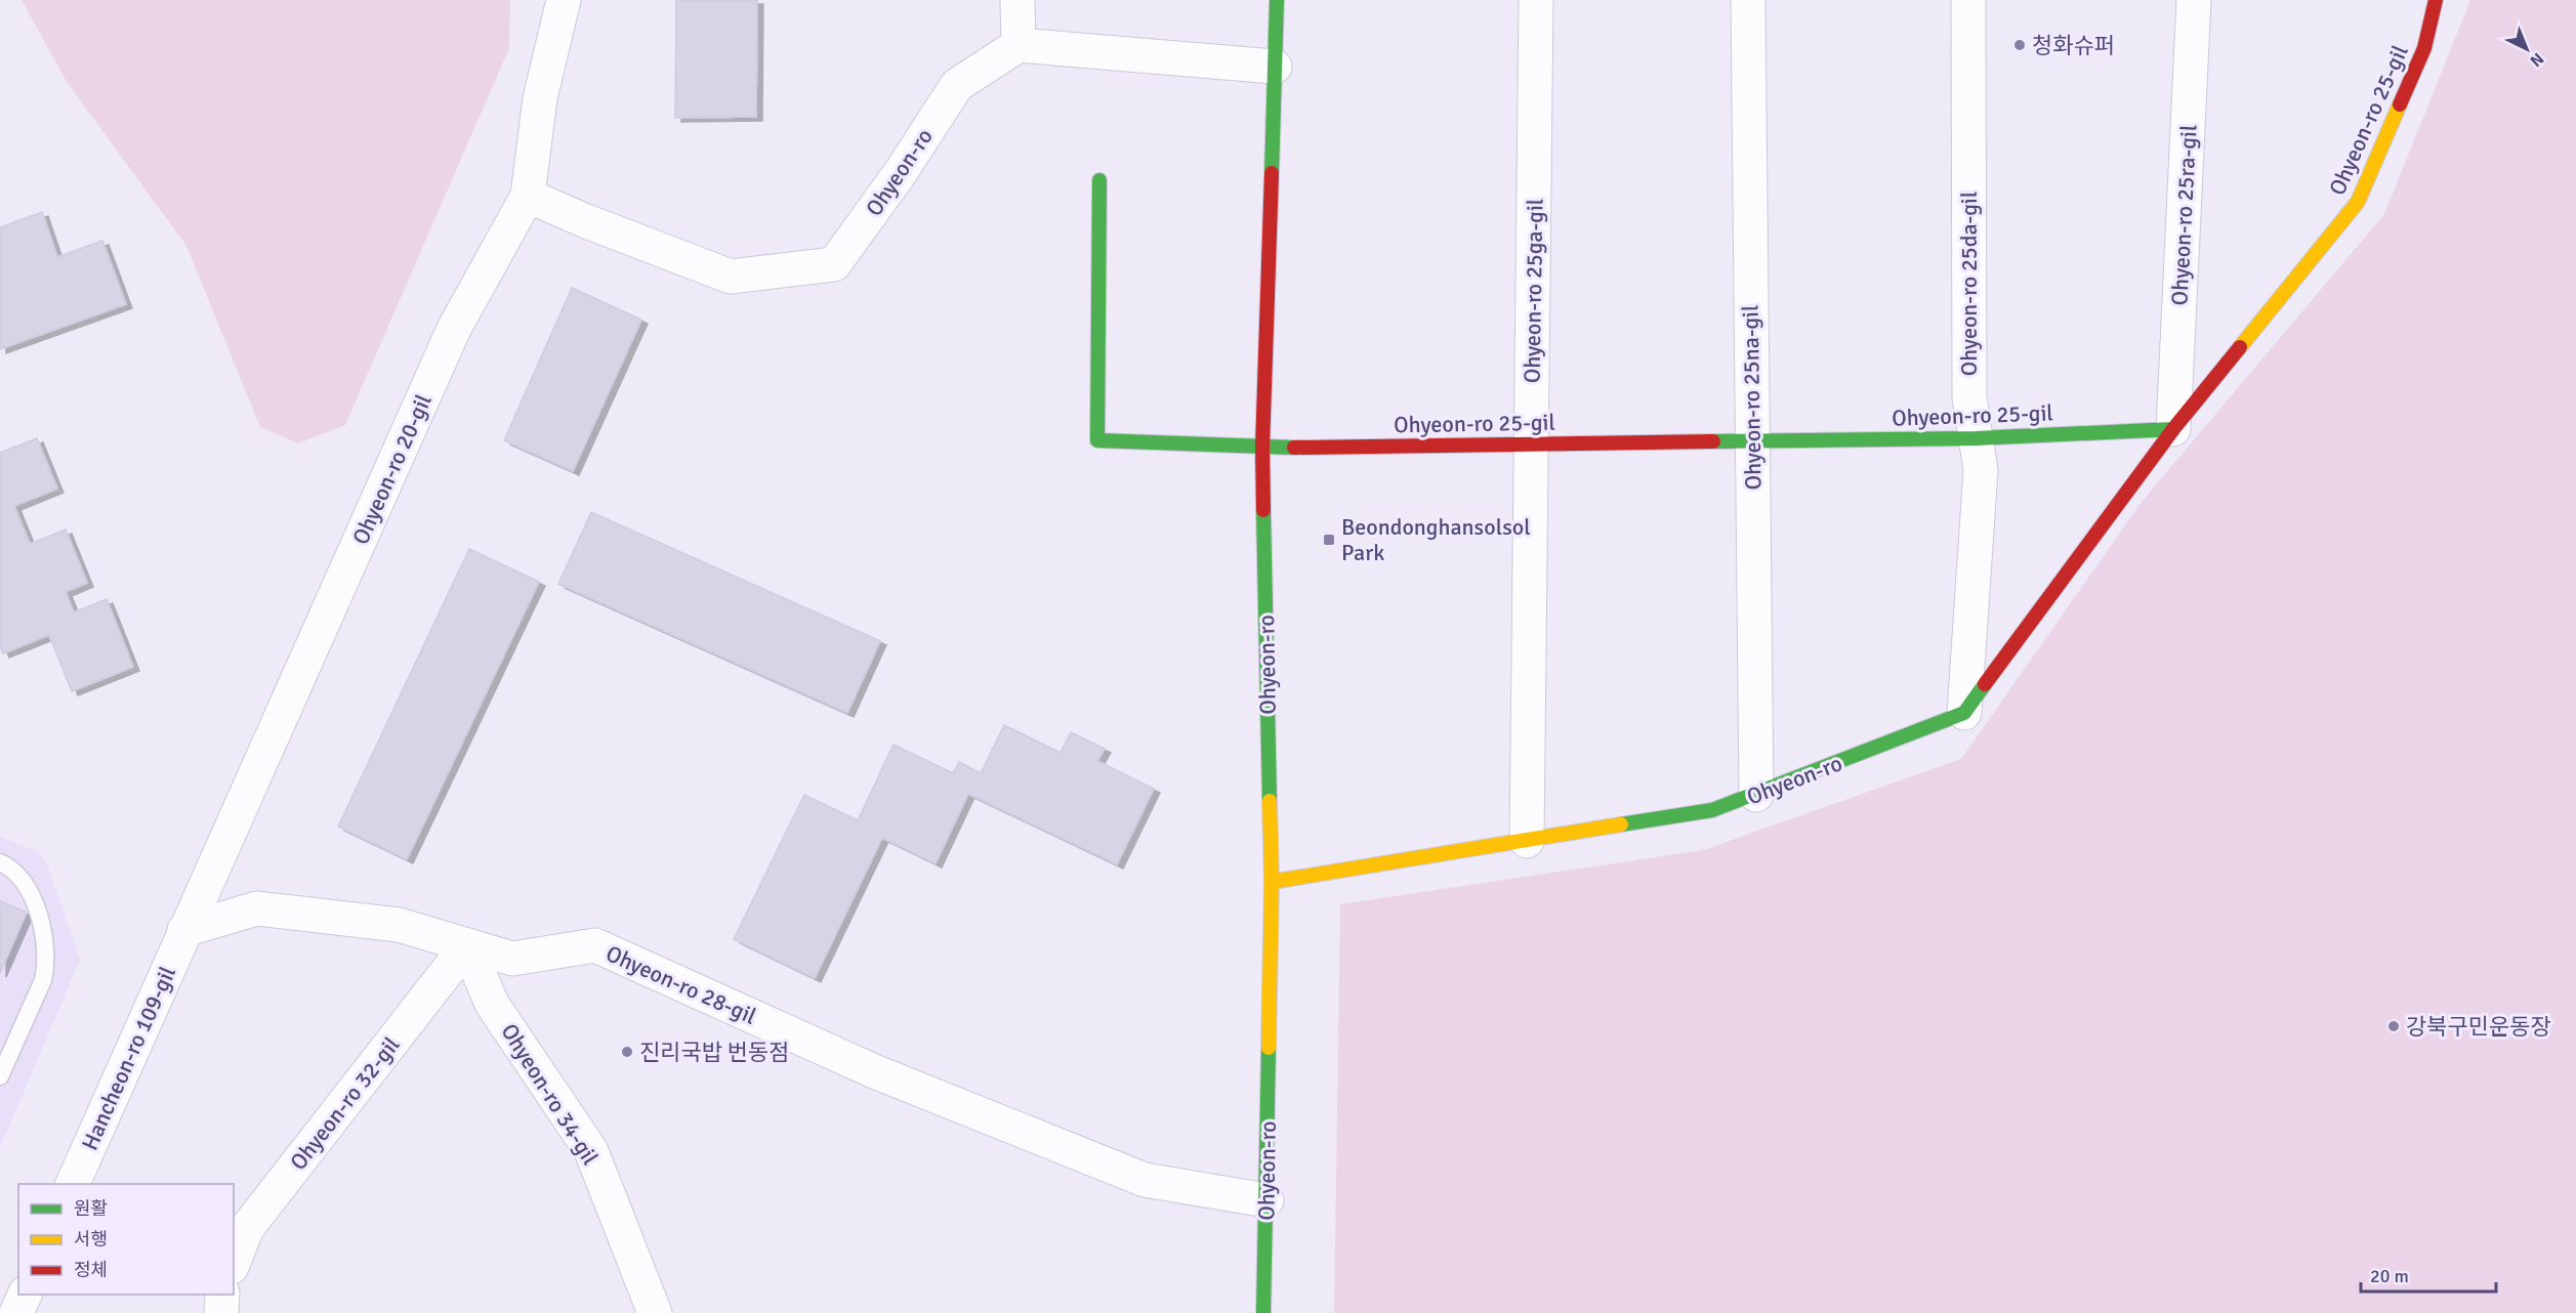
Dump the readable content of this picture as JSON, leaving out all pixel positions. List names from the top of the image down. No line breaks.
{"streets":{"street":["Ohyeon-ro 25-gil","Ohyeon-ro","Ohyeon-ro 25ra-gil","Ohyeon-ro 25da-gil","Ohyeon-ro 25ga-gil","Ohyeon-ro 25na-gil","Ohyeon-ro 20-gil","Ohyeon-ro 28-gil","Hancheon-ro 109-gil","Ohyeon-ro 34-gil","Ohyeon-ro 32-gil"]},"crossings":[["Ohyeon-ro 25-gil","Ohyeon-ro"],["Ohyeon-ro 25-gil","Ohyeon-ro 25ra-gil"],["Ohyeon-ro 25-gil","Ohyeon-ro 25da-gil"],["Ohyeon-ro 25-gil","Ohyeon-ro 25ga-gil"],["Ohyeon-ro 25-gil","Ohyeon-ro 25na-gil"],["Ohyeon-ro","Ohyeon-ro 25da-gil"],["Ohyeon-ro","Ohyeon-ro 25ga-gil"],["Ohyeon-ro","Ohyeon-ro 25na-gil"],["Ohyeon-ro","Ohyeon-ro 20-gil"],["Ohyeon-ro","Ohyeon-ro 28-gil"],["Ohyeon-ro 20-gil","Ohyeon-ro 28-gil"],["Ohyeon-ro 20-gil","Hancheon-ro 109-gil"],["Ohyeon-ro 28-gil","Hancheon-ro 109-gil"],["Ohyeon-ro 28-gil","Ohyeon-ro 34-gil"],["Ohyeon-ro 28-gil","Ohyeon-ro 32-gil"],["Ohyeon-ro 34-gil","Ohyeon-ro 32-gil"]],"places":{"other":["청화슈퍼","강북구민운동장","진리국밥 번동점"],"transit":["Beondonghansolsol Park"]},"legend":["원활","서행","정체"],"scale_bar":"20 m","north":"bottom right"}
